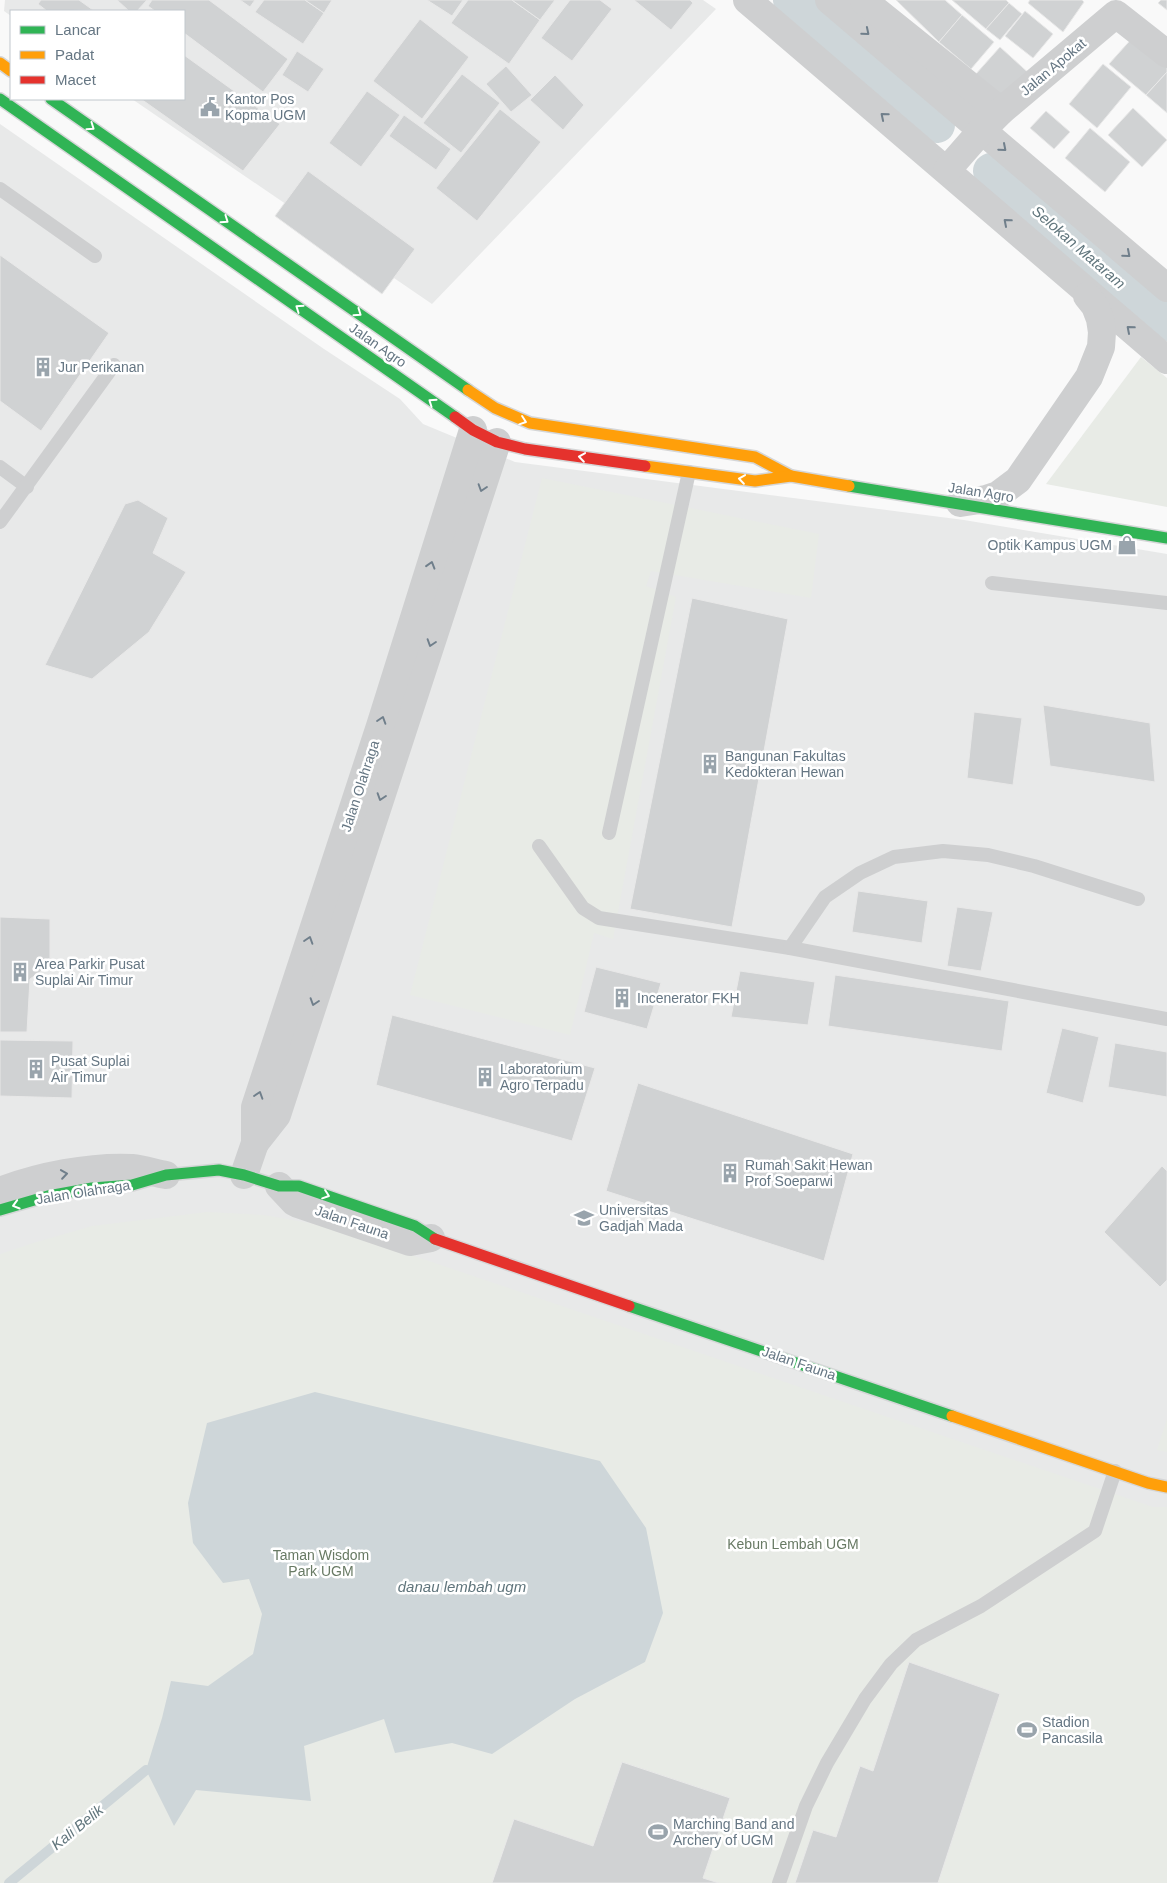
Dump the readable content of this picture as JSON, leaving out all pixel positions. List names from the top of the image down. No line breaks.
{"streets":{"main road":["Jalan Agro","Jalan Olahraga","Jalan Fauna"],"street":["Jalan Apokat"]},"crossings":[["Jalan Agro","Jalan Olahraga"],["Jalan Olahraga","Jalan Fauna"]],"water":["Selokan Mataram","danau lembah ugm","Kali Belik"],"parks":["Kebun Lembah UGM","Taman Wisdom Park UGM"],"places":{"public building":["Kantor Pos Kopma UGM"],"building":["Jur Perikanan","Bangunan Fakultas Kedokteran Hewan","Area Parkir Pusat Suplai Air Timur","Incenerator FKH","Pusat Suplai Air Timur","Laboratorium Agro Terpadu","Rumah Sakit Hewan Prof Soeparwi"],"shop":["Optik Kampus UGM"],"school or university":["Universitas Gadjah Mada"],"sports":["Stadion Pancasila","Marching Band and Archery of UGM"]},"legend":["Lancar","Padat","Macet"]}
